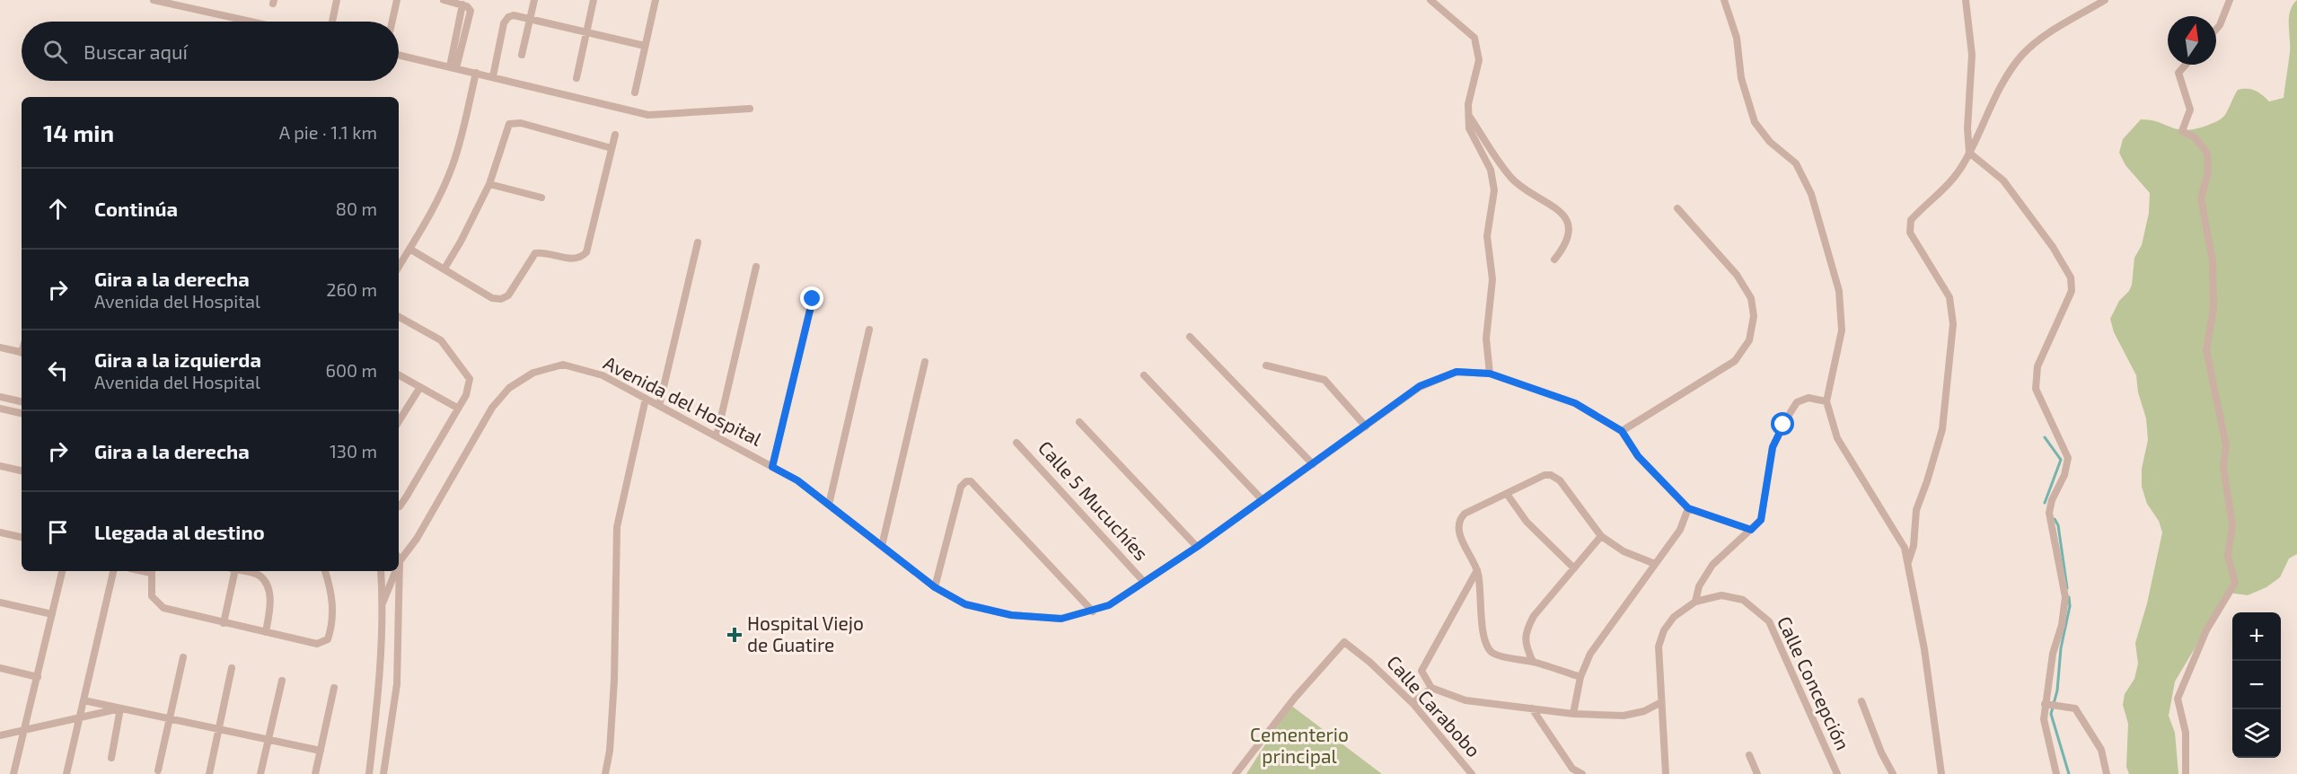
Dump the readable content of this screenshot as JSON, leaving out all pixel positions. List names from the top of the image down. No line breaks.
{"streets":{"street":["Avenida del Hospital","Calle 5 Mucuchíes","Calle Concepción","Calle Carabobo"]},"crossings":[["Avenida del Hospital","Calle 5 Mucuchíes"]],"parks":["Cementerio principal"],"places":{"health":["Hospital Viejo de Guatire"]},"north":"top","page":{"search":"Buscar aquí","heading":["14 min","A pie · 1.1 km"],"list":[["Continúa","80 m"],["Gira a la derecha","Avenida del Hospital","260 m"],["Gira a la izquierda","Avenida del Hospital","600 m"],["Gira a la derecha","130 m"],"Llegada al destino"],"map_buttons":["+","−"]}}
